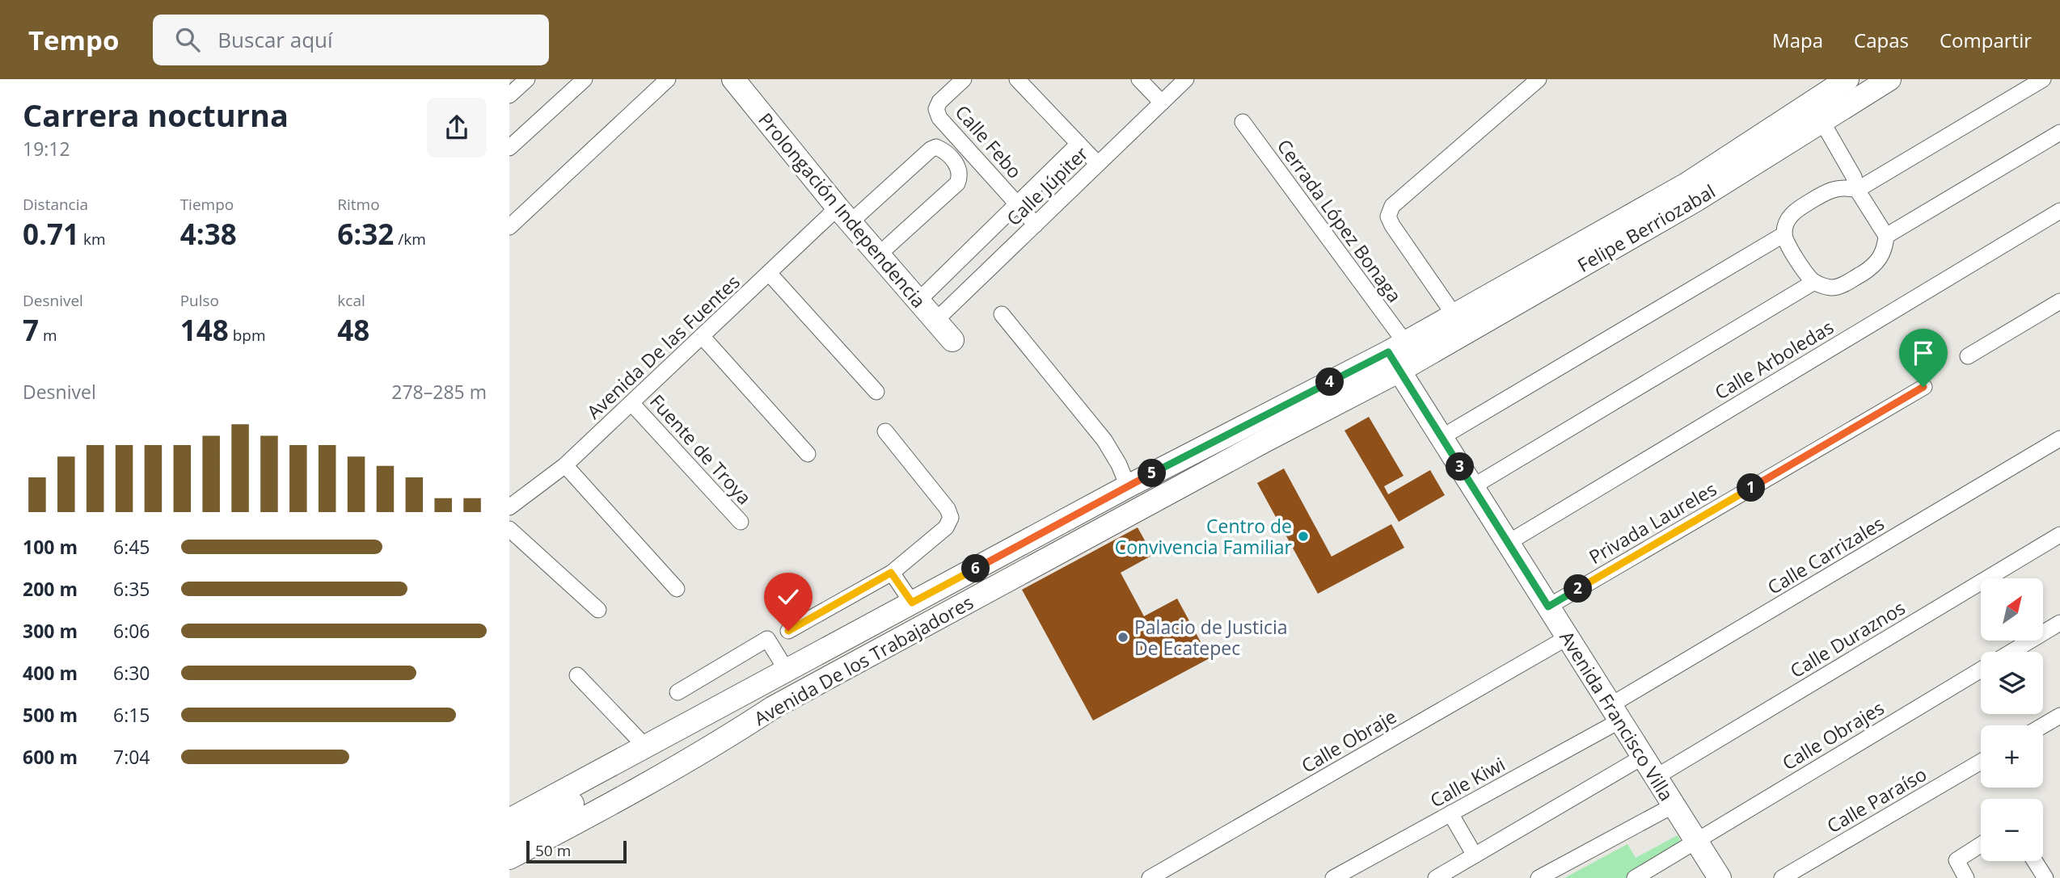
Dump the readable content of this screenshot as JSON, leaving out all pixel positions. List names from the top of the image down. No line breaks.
{"streets":{"main road":["Prolongación Independencia","Felipe Berriozabal","Avenida De los Trabajadores","Avenida Francisco Villa"],"street":["Calle Febo","Calle Júpiter","Cerrada López Bonaga","Avenida De las Fuentes","Calle Arboledas","Fuente de Troya","Privada Laureles","Calle Carrizales","Calle Duraznos","Calle Obrajes","Calle Obraje","Calle Kiwi","Calle Paraíso"]},"crossings":[["Calle Febo","Calle Júpiter"],["Calle Júpiter","Prolongación Independencia"],["Prolongación Independencia","Avenida De las Fuentes"],["Cerrada López Bonaga","Felipe Berriozabal"],["Cerrada López Bonaga","Avenida De los Trabajadores"],["Cerrada López Bonaga","Avenida Francisco Villa"],["Felipe Berriozabal","Avenida De los Trabajadores"],["Felipe Berriozabal","Avenida Francisco Villa"],["Avenida De las Fuentes","Fuente de Troya"],["Calle Arboledas","Avenida Francisco Villa"],["Privada Laureles","Avenida Francisco Villa"],["Calle Carrizales","Avenida Francisco Villa"],["Calle Carrizales","Calle Kiwi"],["Calle Duraznos","Avenida Francisco Villa"],["Avenida De los Trabajadores","Avenida Francisco Villa"],["Avenida Francisco Villa","Calle Obrajes"],["Avenida Francisco Villa","Calle Obraje"],["Avenida Francisco Villa","Calle Kiwi"]],"places":["Centro de Convivencia Familiar","Palacio de Justicia De Ecatepec"],"scale_bar":"50 m","north":"top right","page":{"header":"Tempo","search":"Buscar aquí","nav":["Mapa","Capas","Compartir"],"heading":["Carrera nocturna","19:12"],"stats":[["Distancia","0.71 km"],["Tiempo","4:38"],["Ritmo","6:32 /km"],["Desnivel","7 m"],["Pulso","148 bpm"],["kcal","48"]],"chart":["Desnivel","278–285 m"],"pins":["4","3","5","1","6","2"],"list":[{"name":"100 m","note":"6:45"},{"name":"200 m","note":"6:35"},{"name":"300 m","note":"6:06"},{"name":"400 m","note":"6:30"},{"name":"500 m","note":"6:15"},{"name":"600 m","note":"7:04"}],"map_buttons":["+","−"],"scale":"50 m"}}
